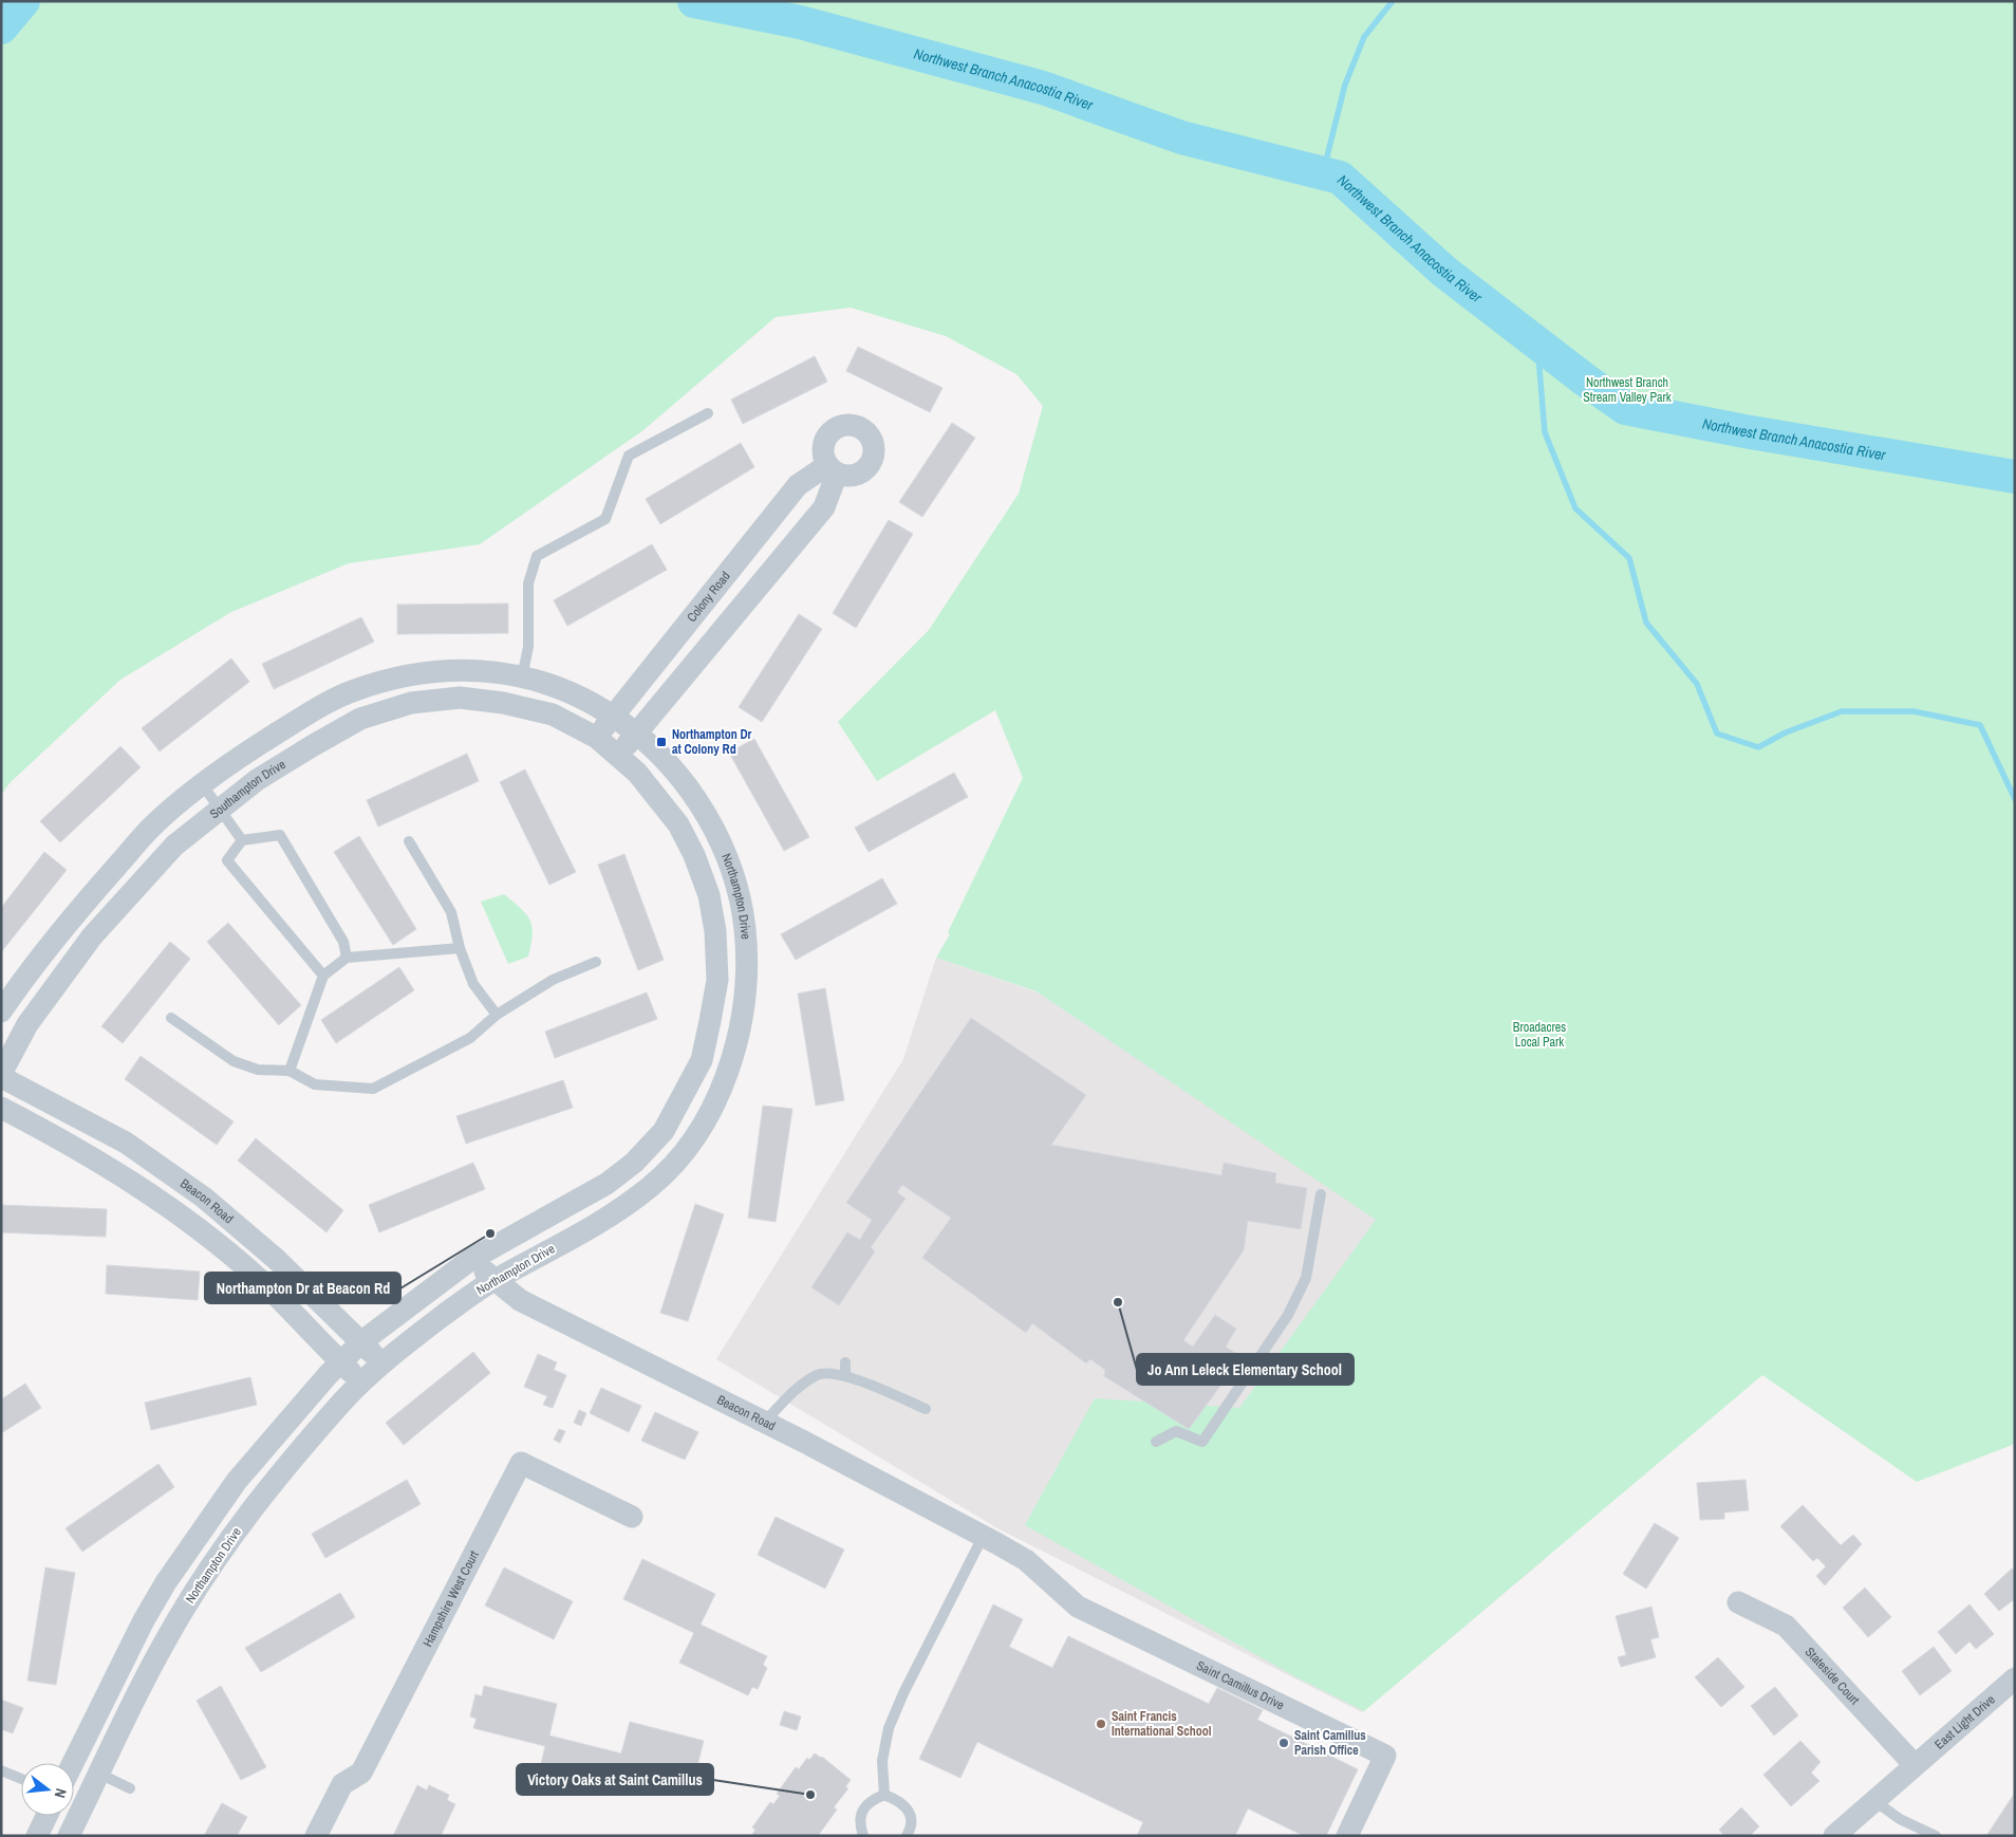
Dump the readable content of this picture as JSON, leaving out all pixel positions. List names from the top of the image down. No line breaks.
{"streets":{"street":["Colony Road","Southampton Drive","Northampton Drive","Beacon Road","Hampshire West Court","Stateside Court","Saint Camillus Drive","East Light Drive"]},"crossings":[["Colony Road","Southampton Drive"],["Colony Road","Northampton Drive"],["Southampton Drive","Northampton Drive"],["Southampton Drive","Beacon Road"],["Northampton Drive","Beacon Road"],["Beacon Road","Saint Camillus Drive"],["Stateside Court","East Light Drive"]],"water":["Northwest Branch Anacostia River"],"parks":["Northwest Branch Stream Valley Park","Broadacres Local Park"],"places":{"transit":["Northampton Dr at Colony Rd"],"other":["Northampton Dr at Beacon Rd","Jo Ann Leleck Elementary School","Saint Francis International School","Saint Camillus Parish Office","Victory Oaks at Saint Camillus"]},"north":"right"}
